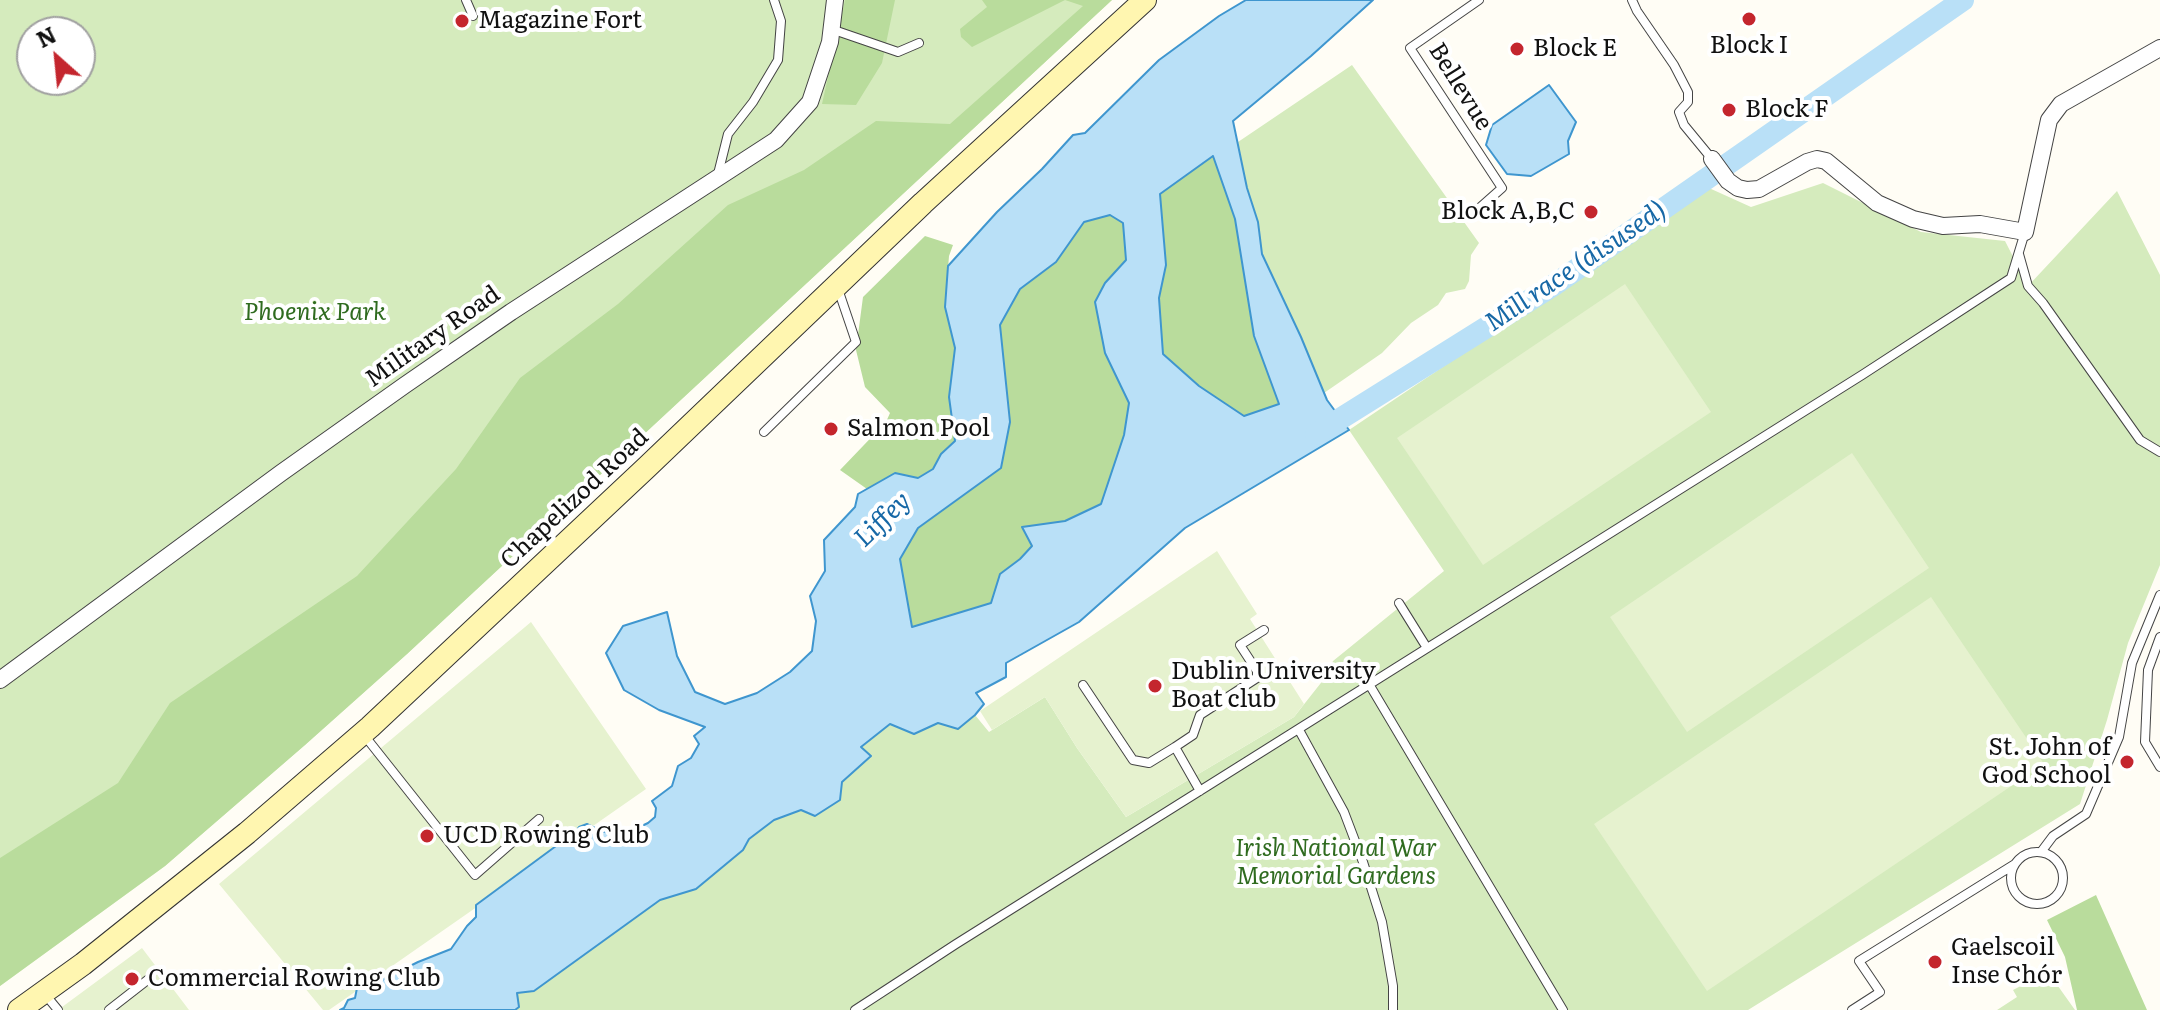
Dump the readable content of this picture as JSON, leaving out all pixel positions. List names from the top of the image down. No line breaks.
{"streets":{"main road":["Chapelizod Road"],"street":["Military Road"],"lane":["Bellevue"]},"water":["Mill race (disused)","Liffey"],"parks":["Phoenix Park","Irish National War Memorial Gardens"],"places":["Block I","Magazine Fort","Block E","Block F","Block A,B,C","Salmon Pool","Dublin University Boat club","St. John of God School","UCD Rowing Club","Gaelscoil Inse Chór","Commercial Rowing Club"],"north":"top left"}
